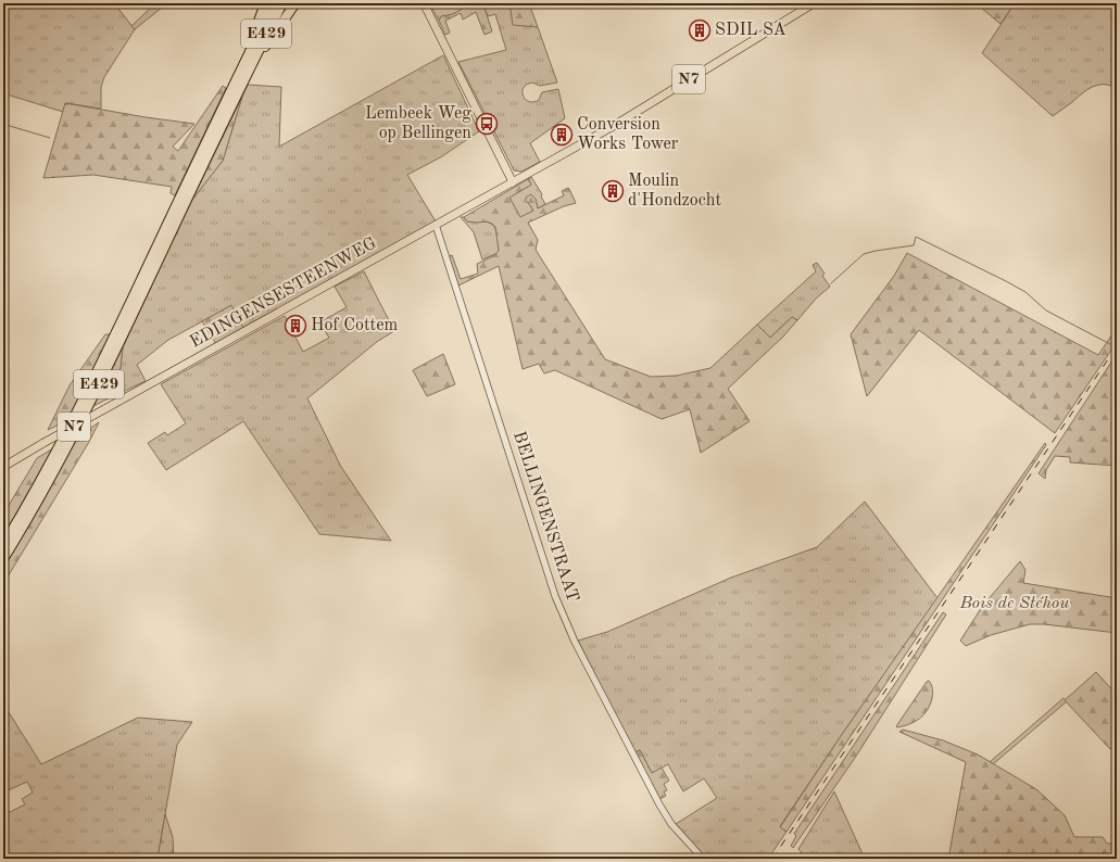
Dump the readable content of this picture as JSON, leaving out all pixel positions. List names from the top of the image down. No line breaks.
{"streets":{"highway":["E429"],"main road":["N7","EDINGENSESTEENWEG"],"street":["BELLINGENSTRAAT"]},"crossings":[["EDINGENSESTEENWEG","BELLINGENSTRAAT"]],"parks":["Bois de Stéhou"],"places":{"building":["SDIL SA","Conversion Works Tower","Moulin d'Hondzocht","Hof Cottem"],"bus stop":["Lembeek Weg op Bellingen"]}}
